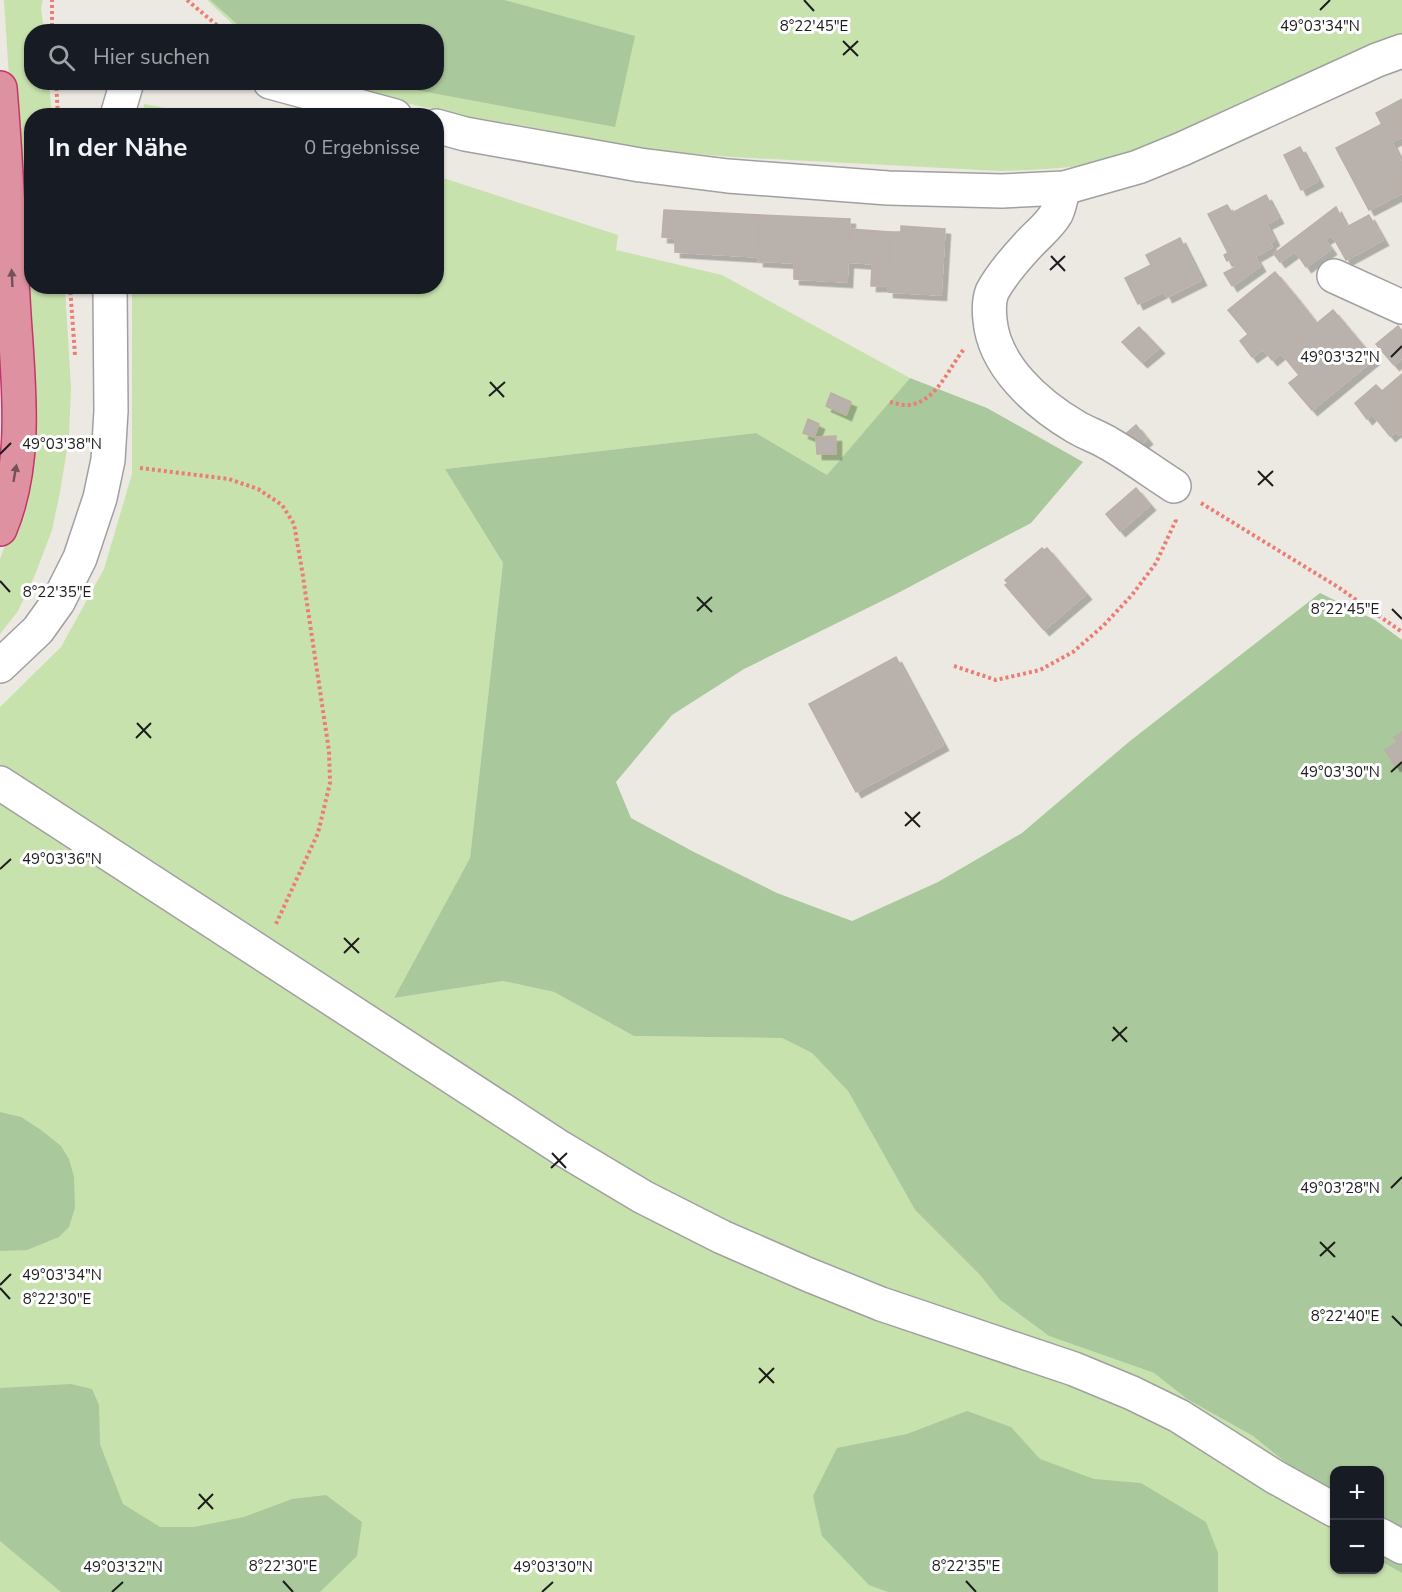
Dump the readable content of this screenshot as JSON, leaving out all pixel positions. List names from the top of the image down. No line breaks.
{"page":{"search":"Hier suchen","heading":["In der Nähe","0 Ergebnisse"],"map_buttons":["+","−"]},"coordinates":["49°03'34\"N","8°22'45\"E","49°03'32\"N","49°03'38\"N","8°22'35\"E","49°03'30\"N","49°03'36\"N","49°03'28\"N","8°22'30\"E","8°22'40\"E"]}
